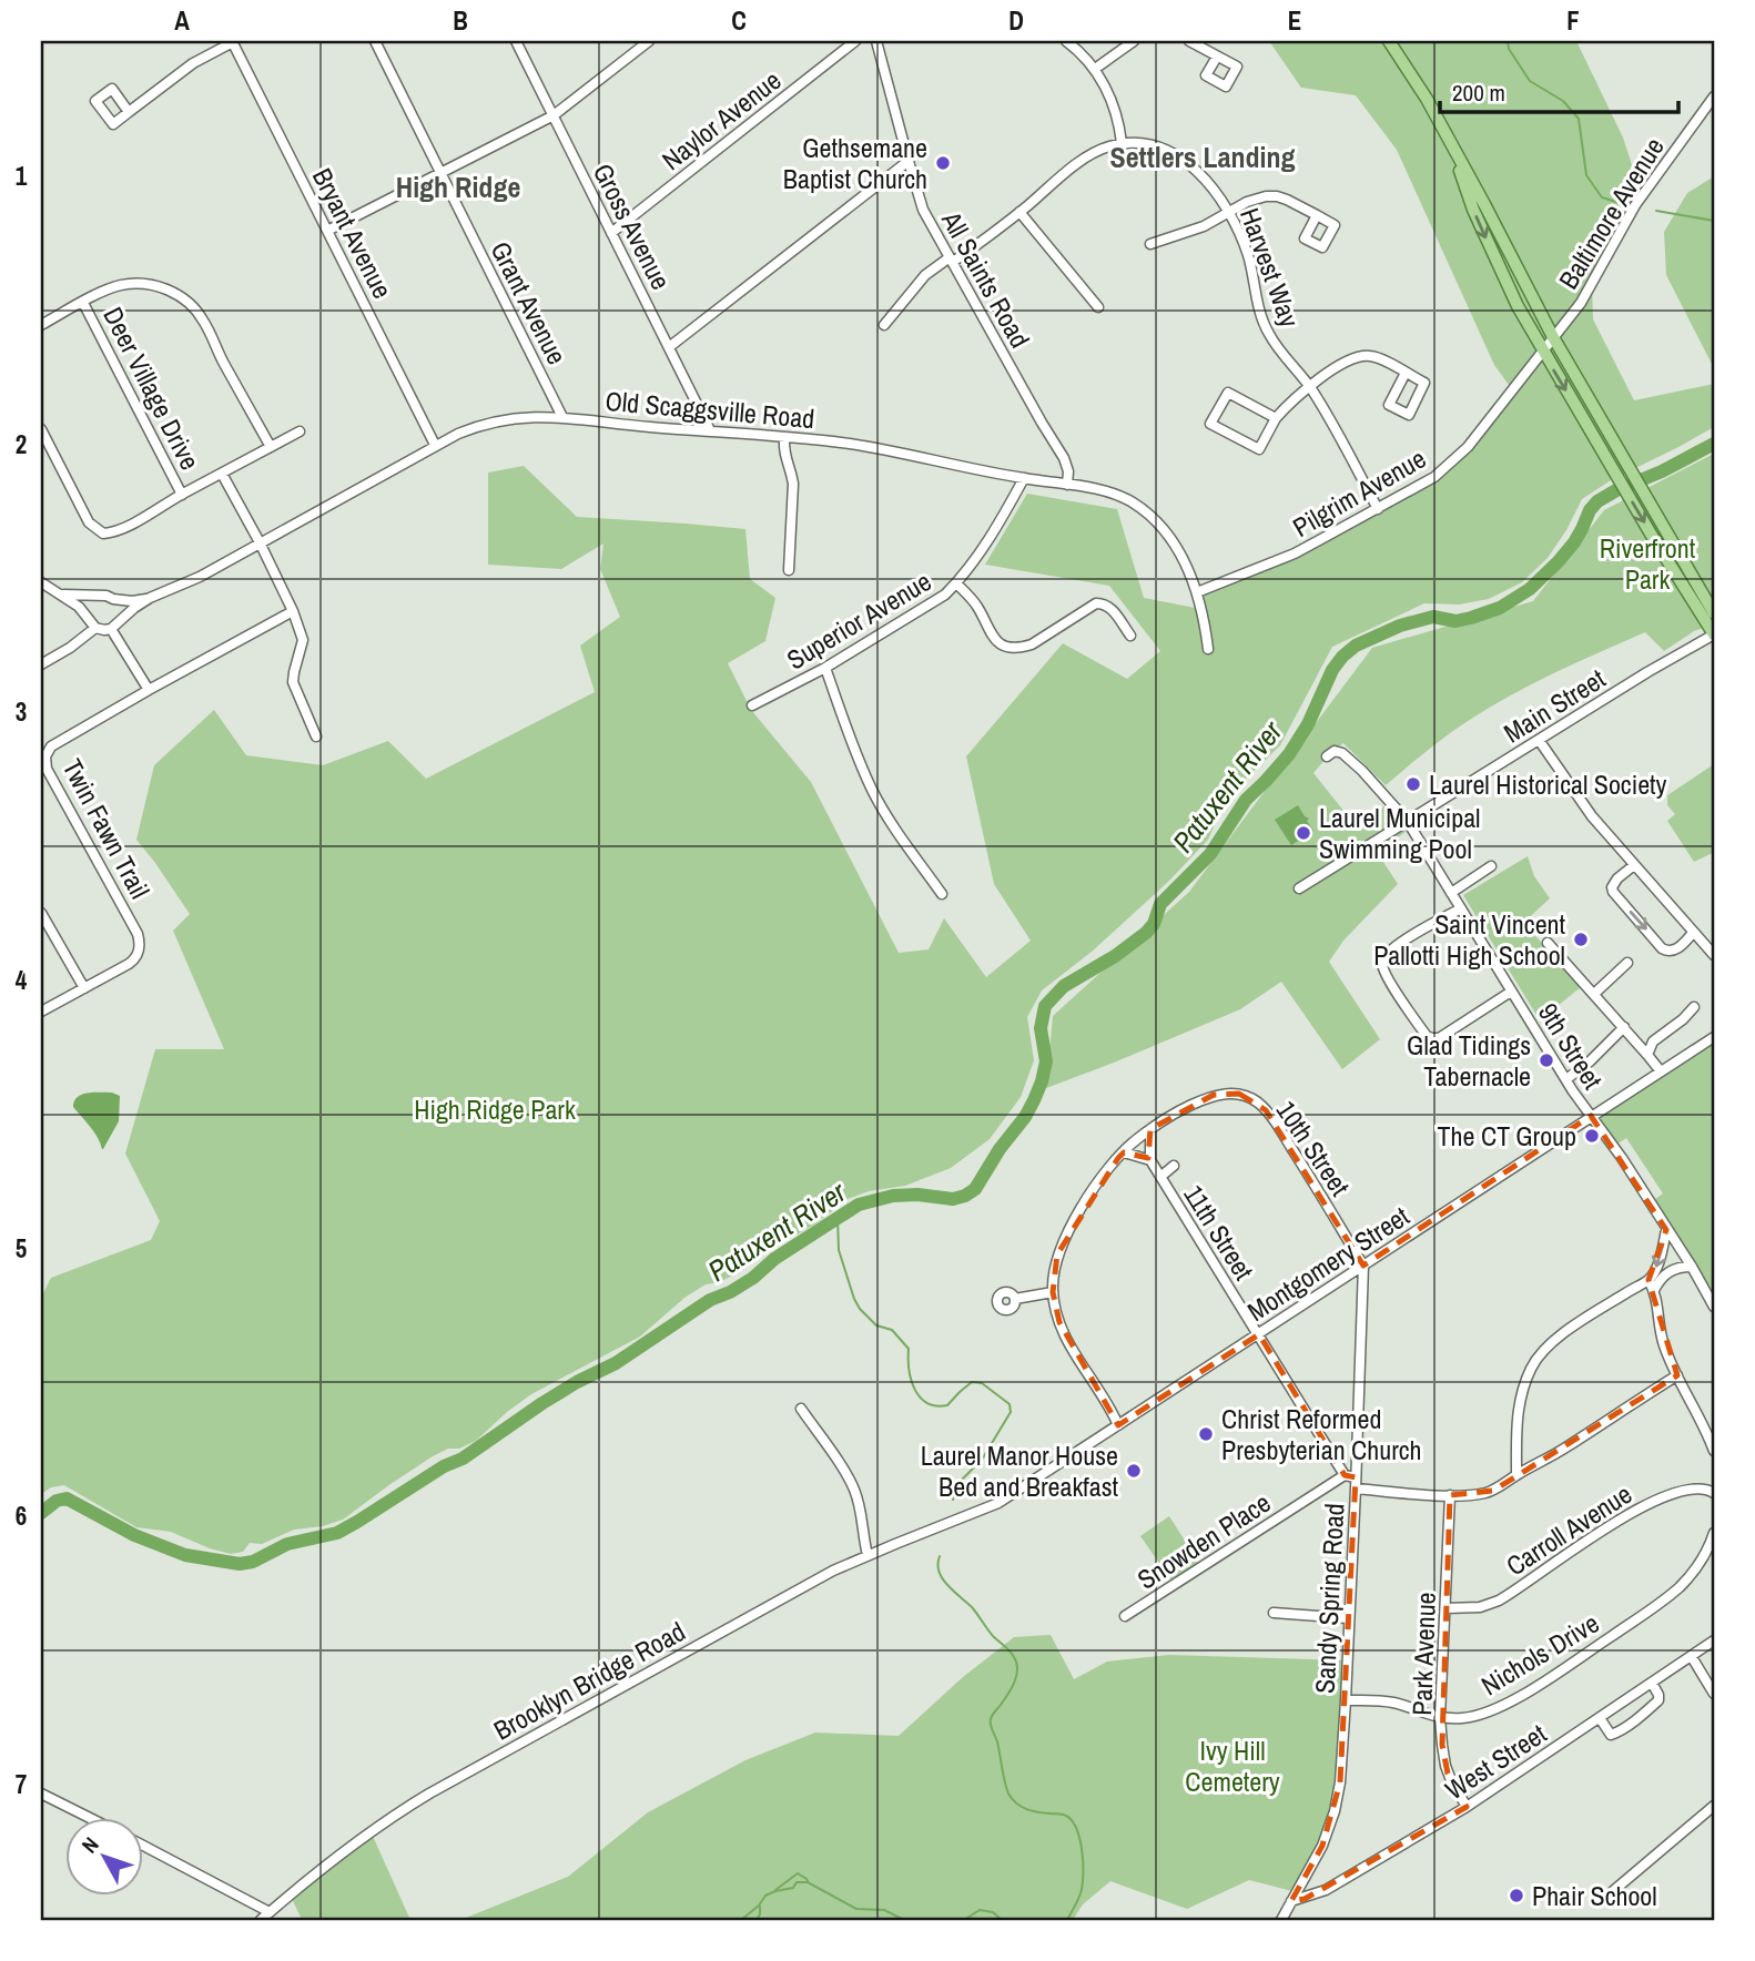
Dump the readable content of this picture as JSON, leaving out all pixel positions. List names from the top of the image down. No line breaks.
{"streets":{"street":["Naylor Avenue","Baltimore Avenue","Gross Avenue","Bryant Avenue","Harvest Way","All Saints Road","Grant Avenue","Deer Village Drive","Old Scaggsville Road","Pilgrim Avenue","Superior Avenue","Main Street","Twin Fawn Trail","9th Street","10th Street","11th Street","Montgomery Street","Carroll Avenue","Snowden Place","Sandy Spring Road","Park Avenue","Nichols Drive","Brooklyn Bridge Road","West Street"]},"crossings":[["Naylor Avenue","Gross Avenue"],["Baltimore Avenue","Pilgrim Avenue"],["Gross Avenue","Old Scaggsville Road"],["Bryant Avenue","Old Scaggsville Road"],["Harvest Way","All Saints Road"],["Harvest Way","Pilgrim Avenue"],["All Saints Road","Old Scaggsville Road"],["Grant Avenue","Old Scaggsville Road"],["Old Scaggsville Road","Pilgrim Avenue"],["Old Scaggsville Road","Superior Avenue"],["Main Street","9th Street"],["9th Street","Montgomery Street"],["10th Street","Montgomery Street"],["10th Street","Sandy Spring Road"],["11th Street","Montgomery Street"],["11th Street","Snowden Place"],["Montgomery Street","Sandy Spring Road"],["Montgomery Street","Brooklyn Bridge Road"],["Carroll Avenue","Park Avenue"],["Sandy Spring Road","Nichols Drive"],["Sandy Spring Road","West Street"],["Park Avenue","Nichols Drive"],["Park Avenue","West Street"]],"districts":["Settlers Landing","High Ridge"],"water":["Patuxent River"],"parks":["Riverfront Park","High Ridge Park","Ivy Hill Cemetery"],"places":["Gethsemane Baptist Church","Laurel Historical Society","Laurel Municipal Swimming Pool","Saint Vincent Pallotti High School","Glad Tidings Tabernacle","The CT Group","Christ Reformed Presbyterian Church","Laurel Manor House Bed and Breakfast","Phair School"],"scale_bar":"200 m","north":"top left","grid":{"columns":["A","B","C","D","E","F"],"rows":["1","2","3","4","5","6","7"]}}
